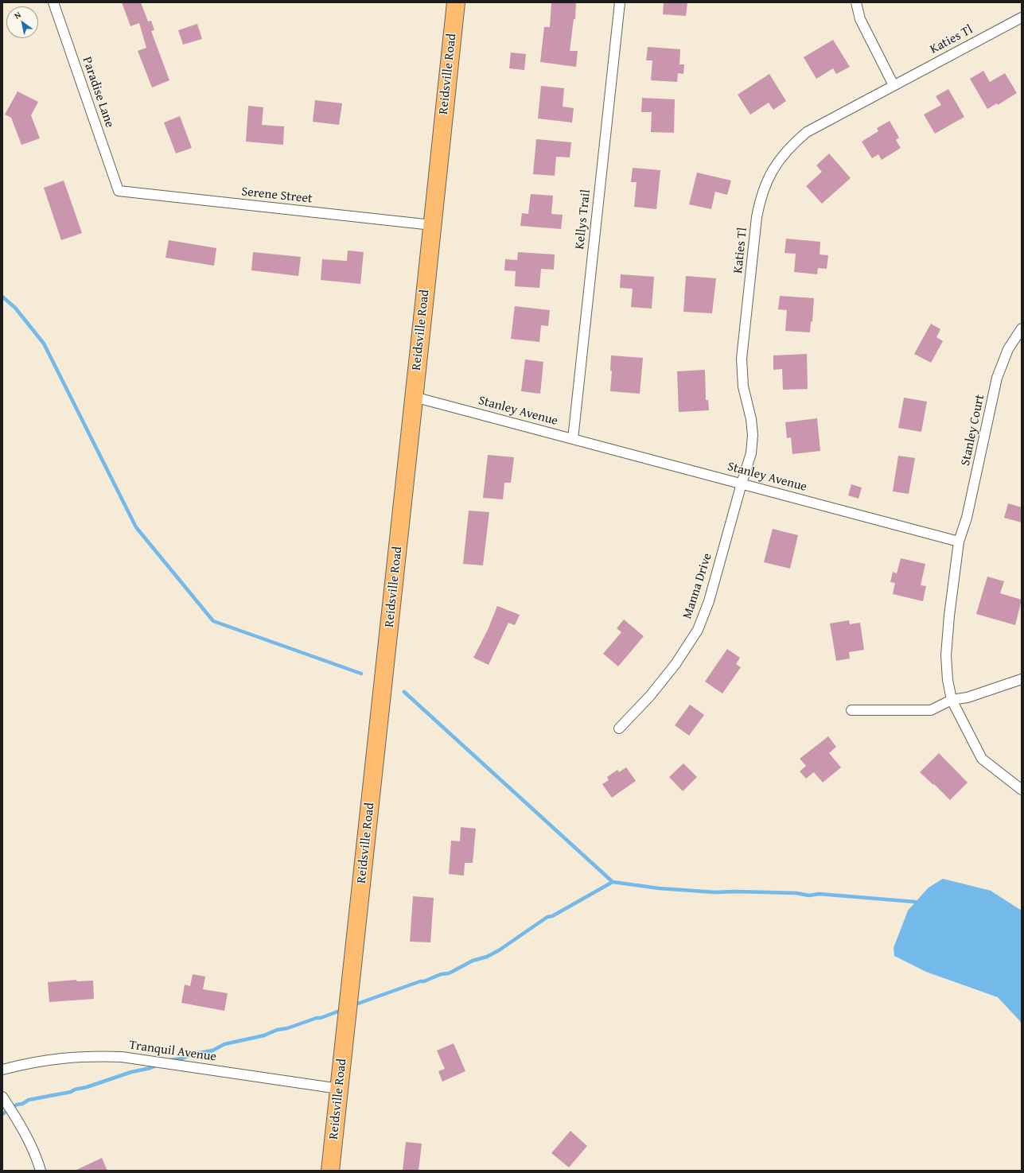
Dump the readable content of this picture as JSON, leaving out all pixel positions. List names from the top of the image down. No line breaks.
{"streets":{"highway":["Reidsville Road"],"street":["Katies Tl","Paradise Lane","Serene Street","Kellys Trail","Stanley Avenue","Stanley Court","Manna Drive","Tranquil Avenue"]},"crossings":[["Katies Tl","Stanley Avenue"],["Katies Tl","Manna Drive"],["Reidsville Road","Serene Street"],["Reidsville Road","Stanley Avenue"],["Reidsville Road","Tranquil Avenue"],["Paradise Lane","Serene Street"],["Kellys Trail","Stanley Avenue"],["Stanley Avenue","Stanley Court"],["Stanley Avenue","Manna Drive"]],"north":"top left"}
